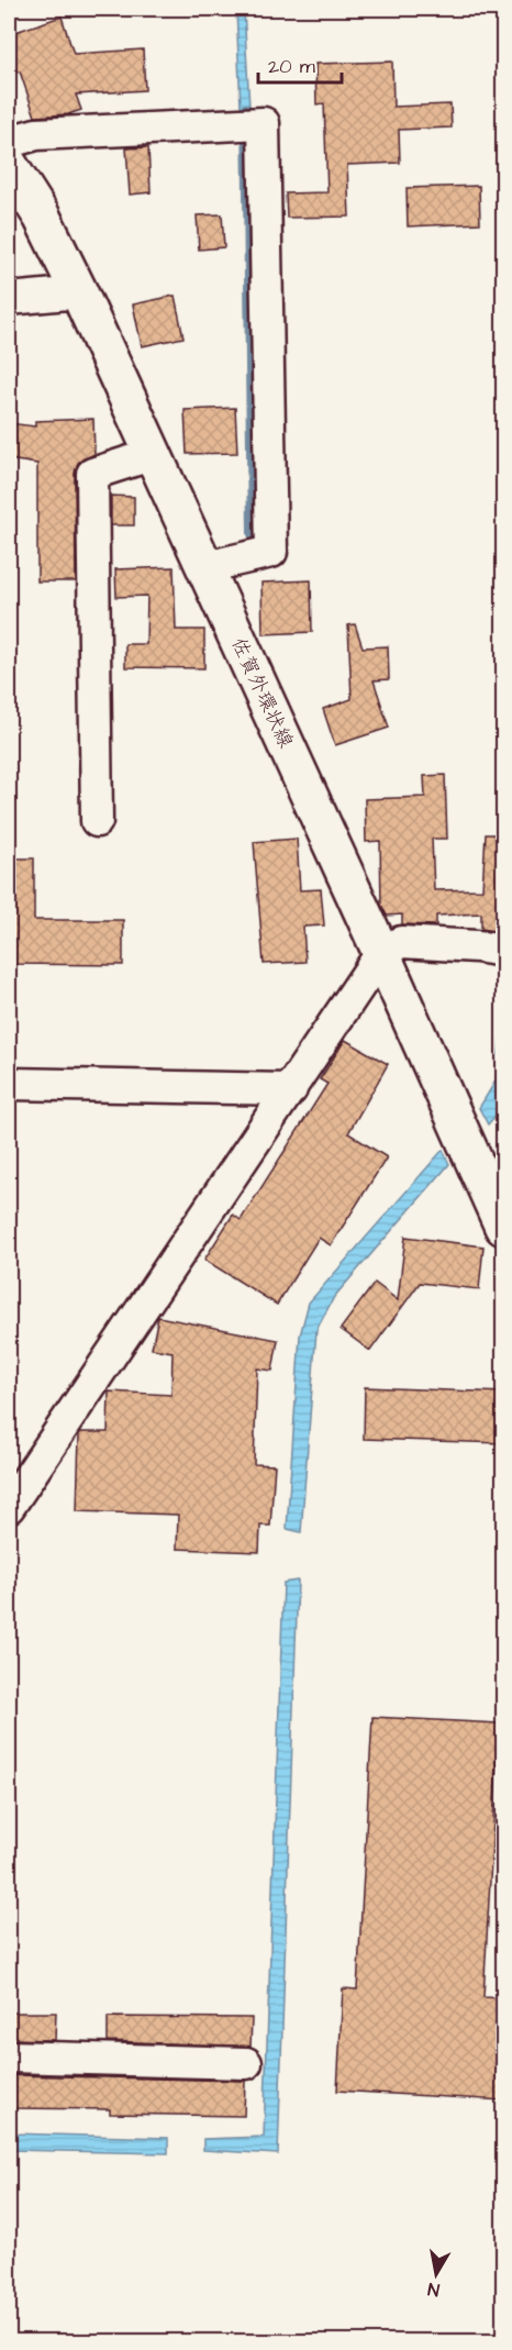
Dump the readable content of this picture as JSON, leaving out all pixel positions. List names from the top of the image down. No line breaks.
{"streets":{"main road":["佐賀外環状線"]},"scale_bar":"20 m","north":"bottom"}
